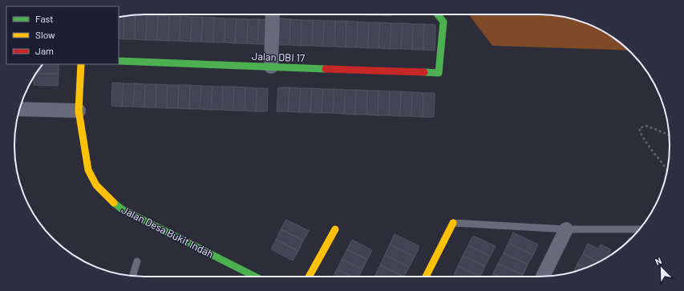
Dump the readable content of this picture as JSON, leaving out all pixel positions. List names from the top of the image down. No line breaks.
{"streets":{"street":["Jalan DBI 17","Jalan Desa Bukit Indah"]},"legend":["Fast","Slow","Jam"],"north":"top left"}
